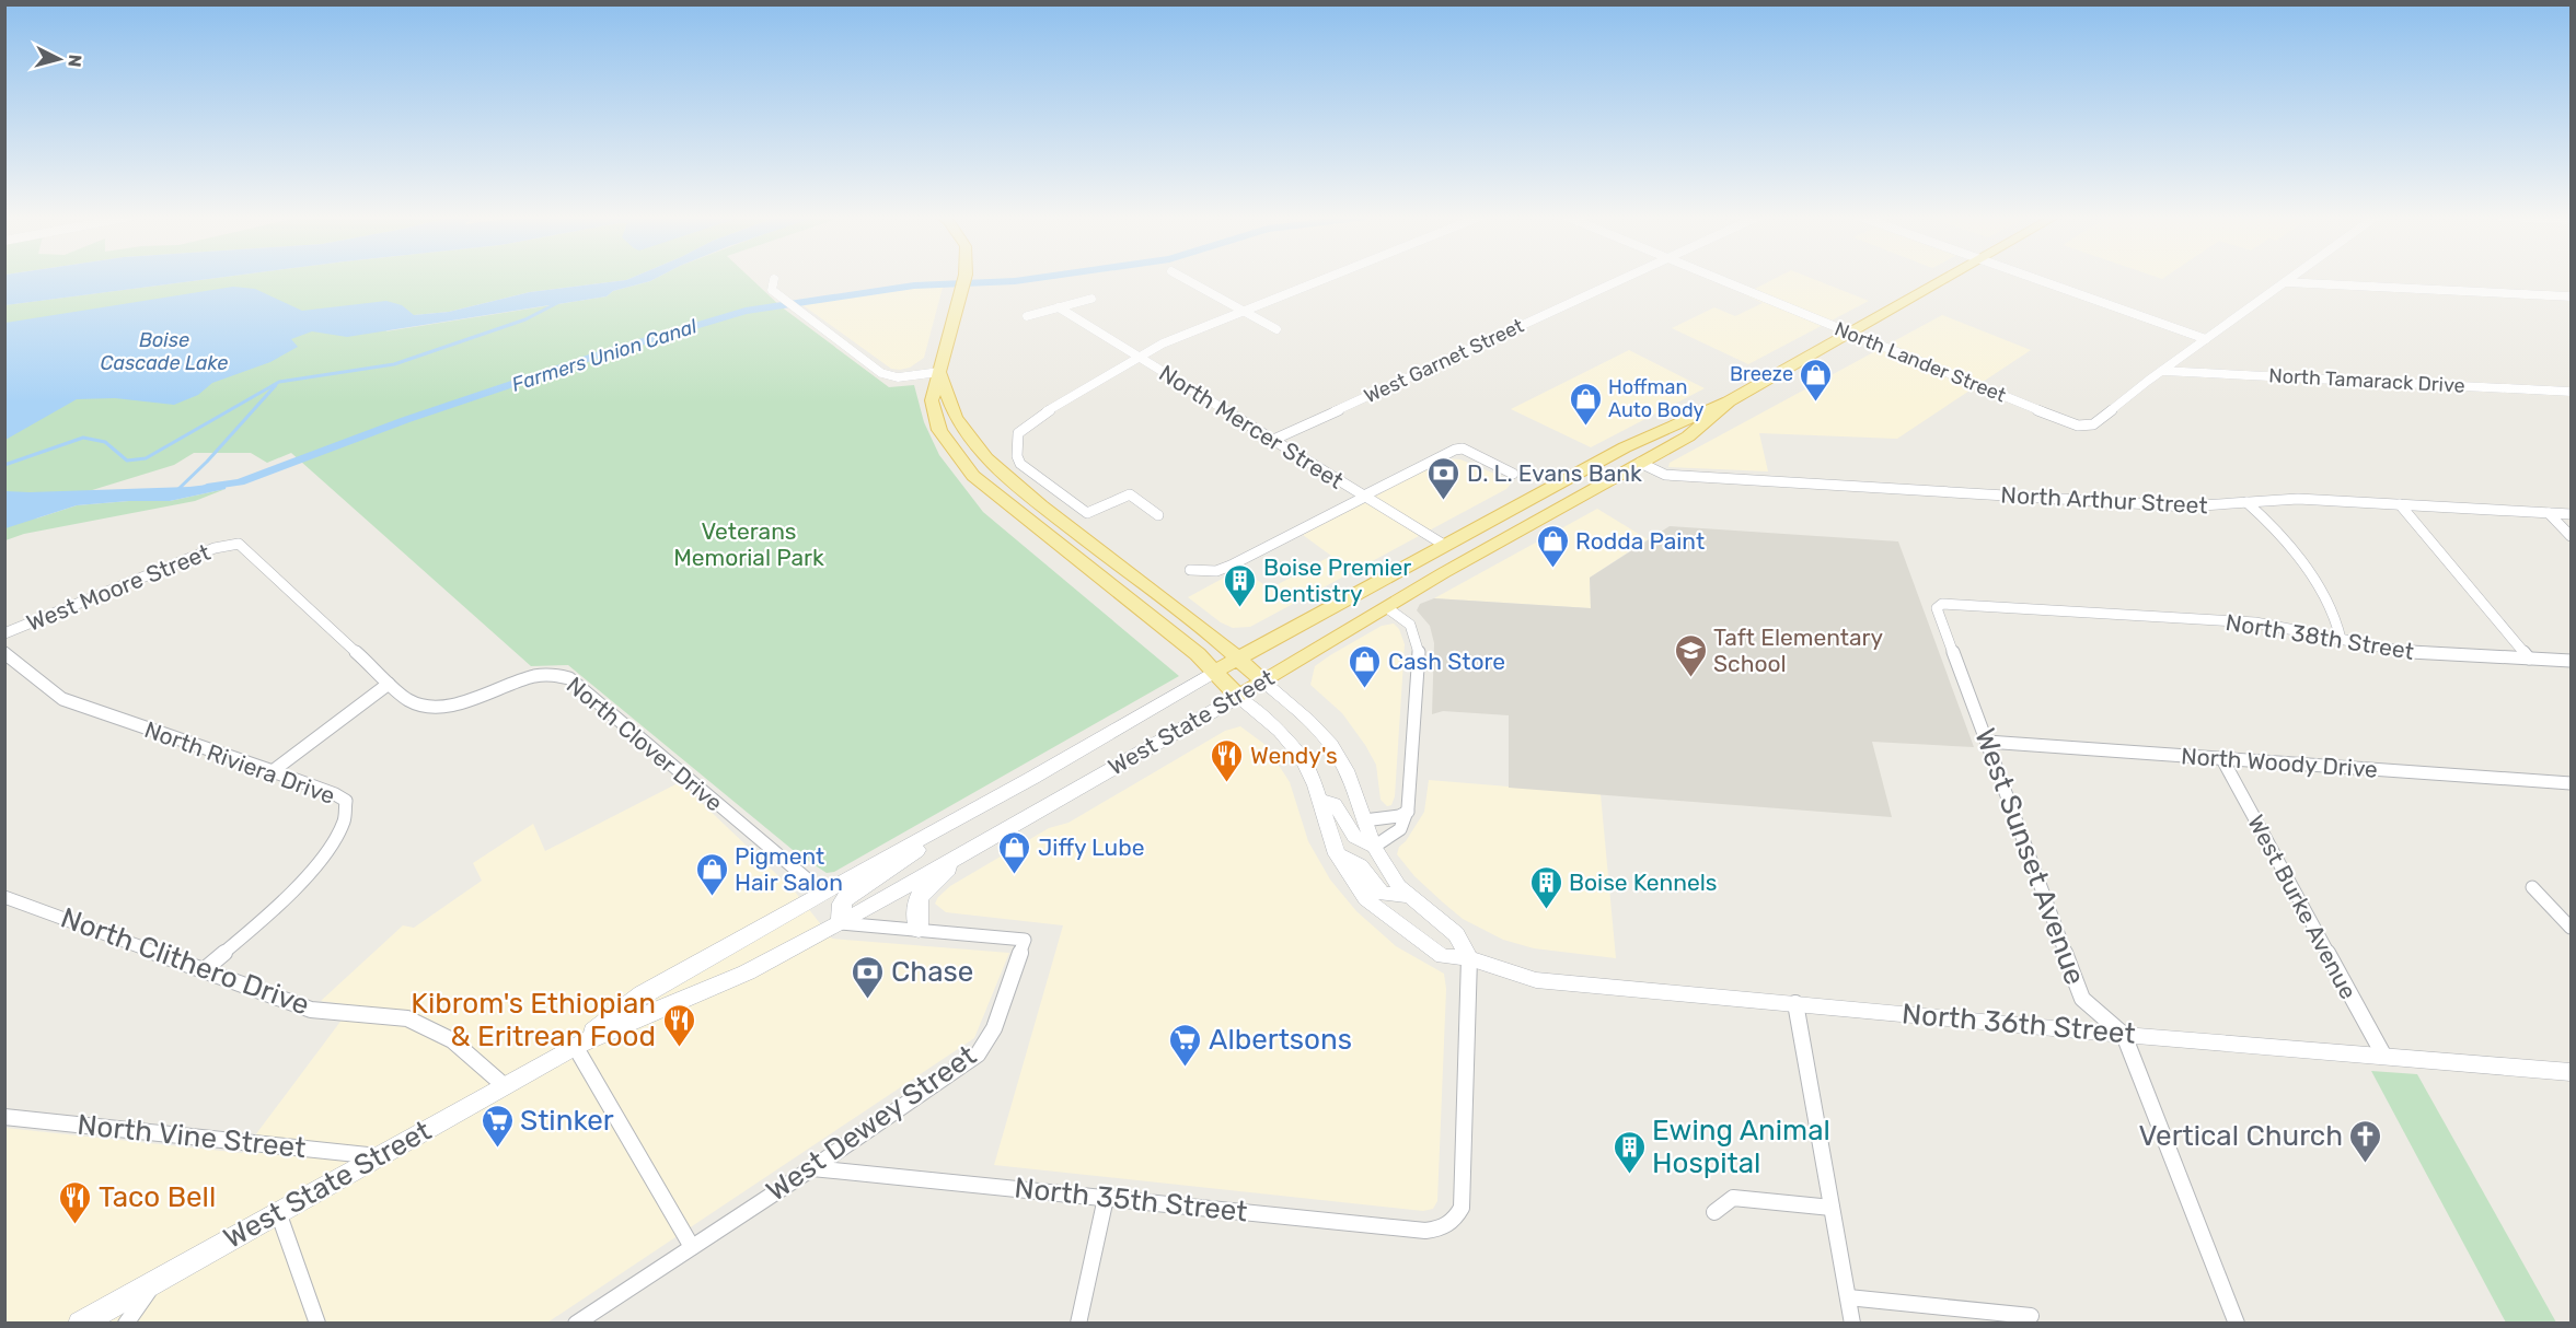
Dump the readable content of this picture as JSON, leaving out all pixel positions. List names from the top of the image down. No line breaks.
{"streets":{"main road":["West State Street"],"street":["West Garnet Street","North Lander Street","North Tamarack Drive","North Mercer Street","North Arthur Street","West Moore Street","North 38th Street","North Clover Drive","North Riviera Drive","North Woody Drive","West Sunset Avenue","West Burke Avenue","North Clithero Drive","North 36th Street","West Dewey Street","North Vine Street","North 35th Street"]},"crossings":[["West Garnet Street","North Mercer Street"],["North Lander Street","North Tamarack Drive"],["North Lander Street","West State Street"],["North Mercer Street","West State Street"],["North Arthur Street","West State Street"],["West Moore Street","North Clover Drive"],["North 38th Street","West Sunset Avenue"],["West State Street","North Clover Drive"],["West State Street","North Clithero Drive"],["West State Street","North 36th Street"],["West State Street","West Dewey Street"],["West State Street","North Vine Street"],["North Riviera Drive","North Clithero Drive"],["North Woody Drive","West Sunset Avenue"],["North Woody Drive","West Burke Avenue"],["West Sunset Avenue","North 36th Street"],["West Burke Avenue","North 36th Street"],["North 36th Street","North 35th Street"],["West Dewey Street","North 35th Street"]],"water":["Boise Cascade Lake","Farmers Union Canal"],"parks":["Veterans Memorial Park"],"places":{"shop":["Breeze","Hoffman Auto Body","Rodda Paint","Cash Store","Jiffy Lube","Pigment Hair Salon"],"bank":["D. L. Evans Bank","Chase"],"building":["Boise Premier Dentistry","Boise Kennels","Ewing Animal Hospital"],"school or university":["Taft Elementary School"],"restaurant":["Wendy's","Kibrom's Ethiopian & Eritrean Food","Taco Bell"],"supermarket":["Albertsons","Stinker"],"church":["Vertical Church"]},"north":"right"}
